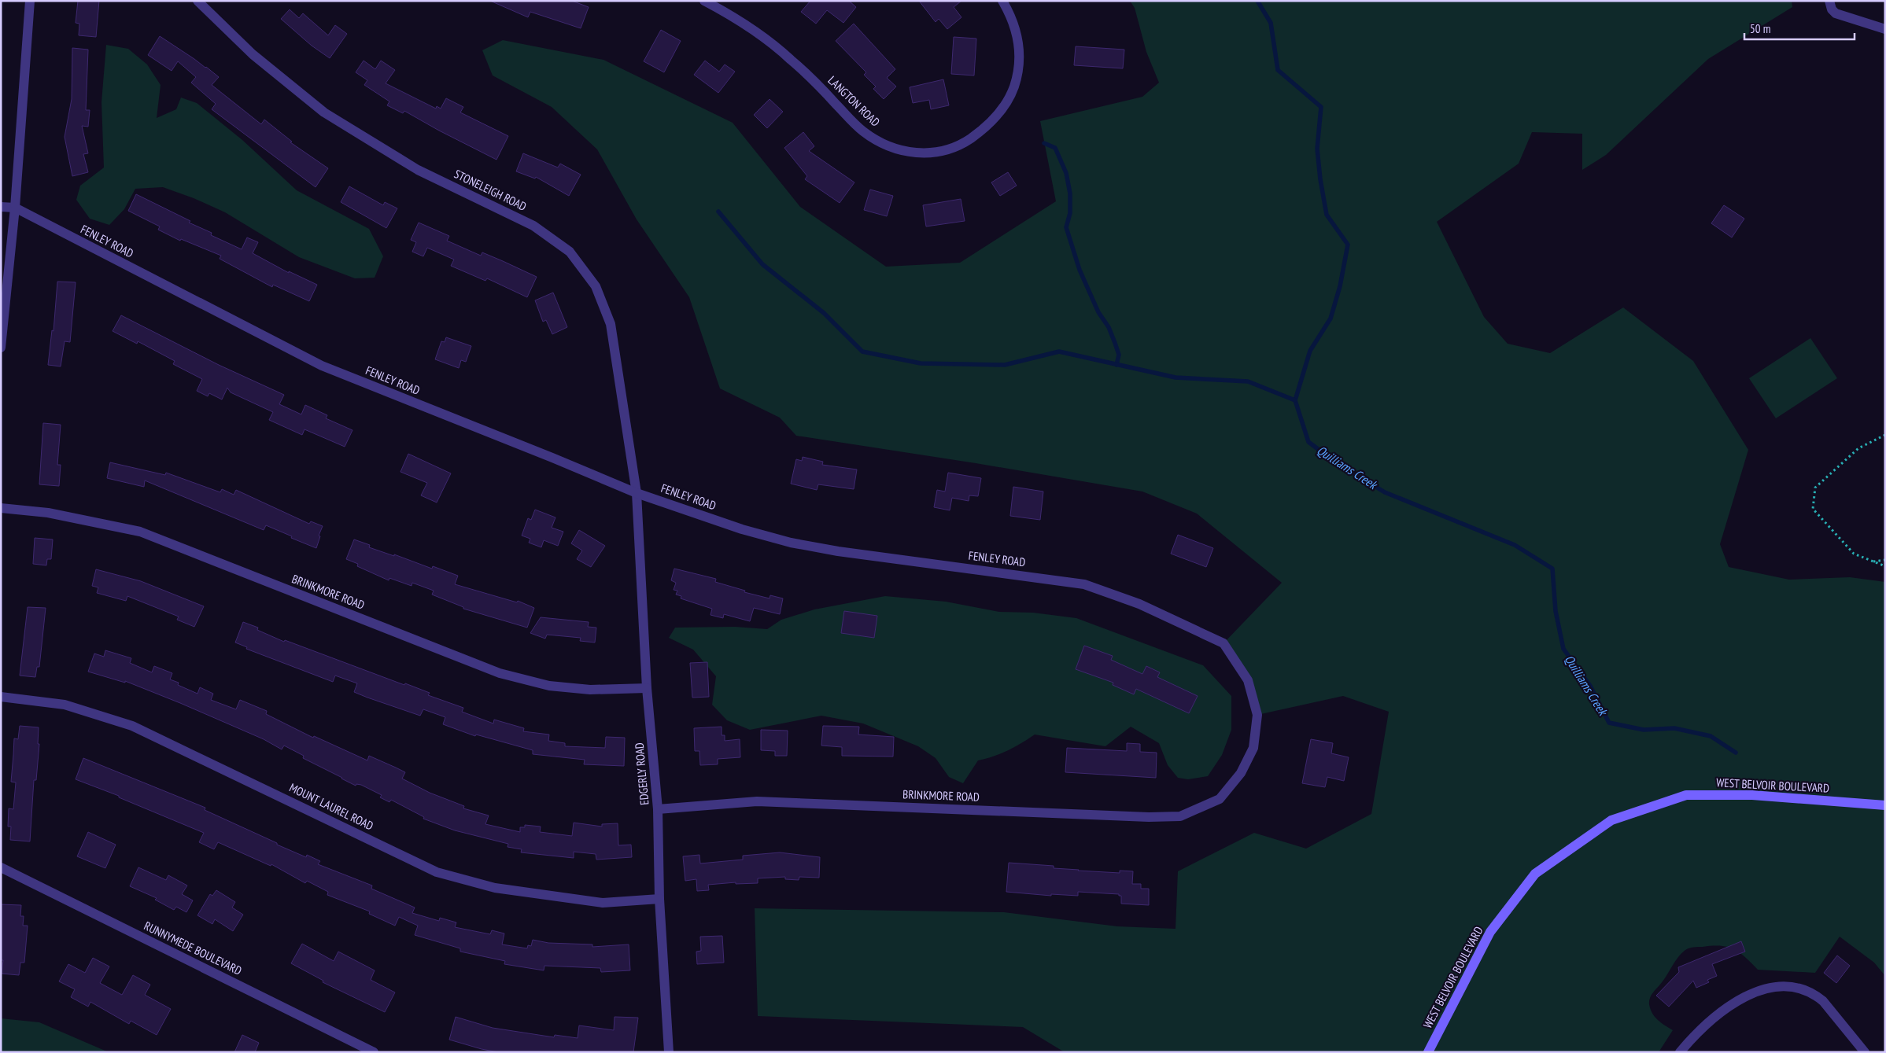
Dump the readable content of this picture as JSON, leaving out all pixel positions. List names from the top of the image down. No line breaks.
{"streets":{"street":["LANGTON ROAD","STONELEIGH ROAD","FENLEY ROAD","BRINKMORE ROAD","EDGERLY ROAD","WEST BELVOIR BOULEVARD","MOUNT LAUREL ROAD","RUNNYMEDE BOULEVARD"]},"crossings":[["STONELEIGH ROAD","FENLEY ROAD"],["STONELEIGH ROAD","EDGERLY ROAD"],["FENLEY ROAD","BRINKMORE ROAD"],["FENLEY ROAD","EDGERLY ROAD"],["BRINKMORE ROAD","EDGERLY ROAD"],["EDGERLY ROAD","MOUNT LAUREL ROAD"]],"water":["Quilliams Creek"],"scale_bar":"50 m"}
